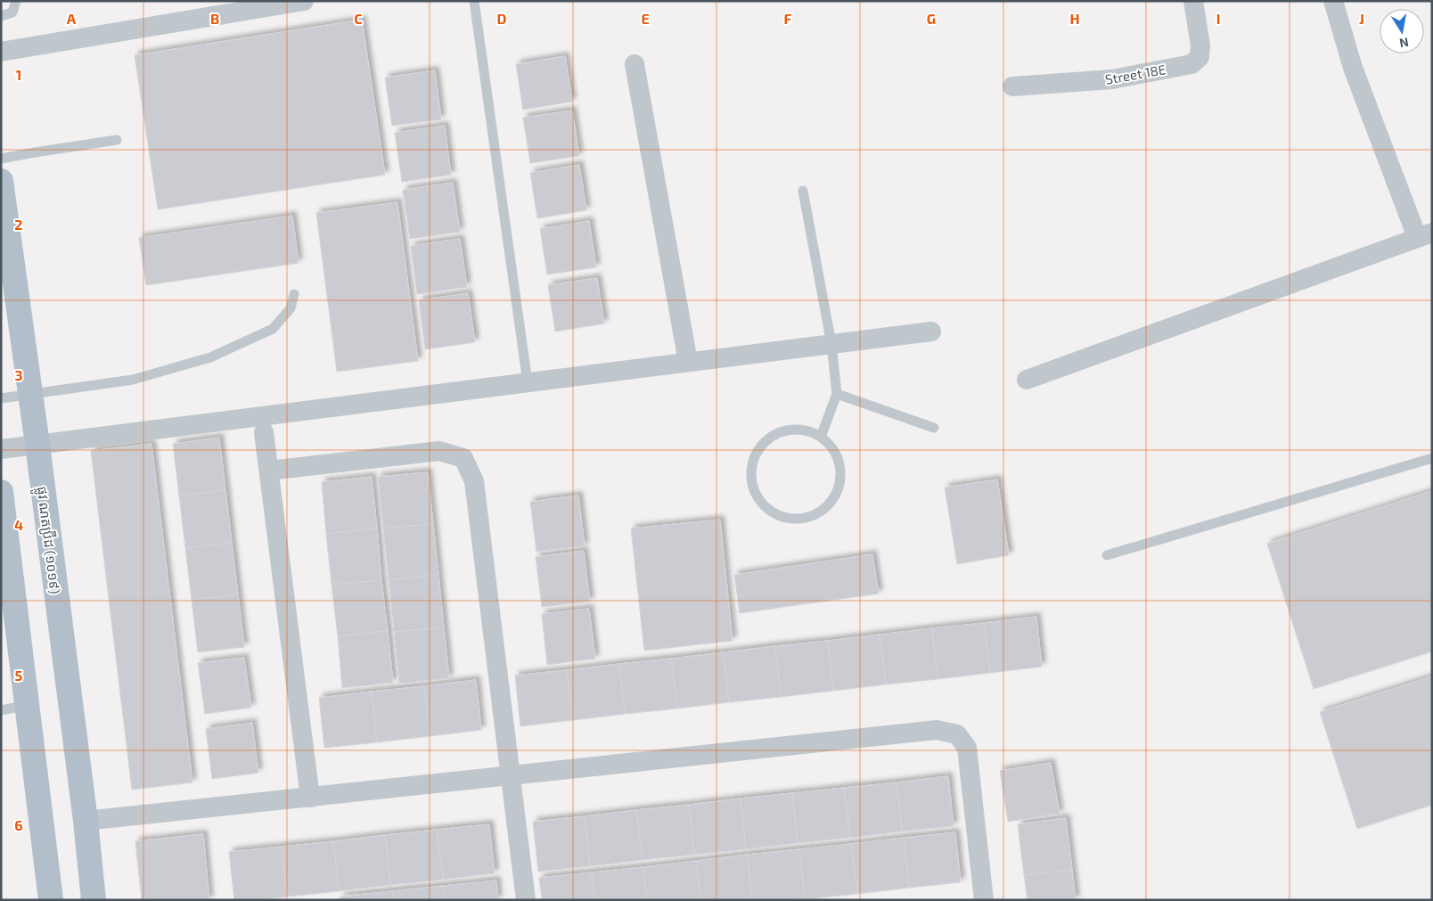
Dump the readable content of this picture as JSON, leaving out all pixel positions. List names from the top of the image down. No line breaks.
{"streets":{"main road":["ផ្លូវ ណតប្រ៊ីដ (១០១៩)"],"street":["Street 18E"]},"north":"bottom","grid":{"columns":["A","B","C","D","E","F","G","H","I","J"],"rows":["1","2","3","4","5","6"]}}
